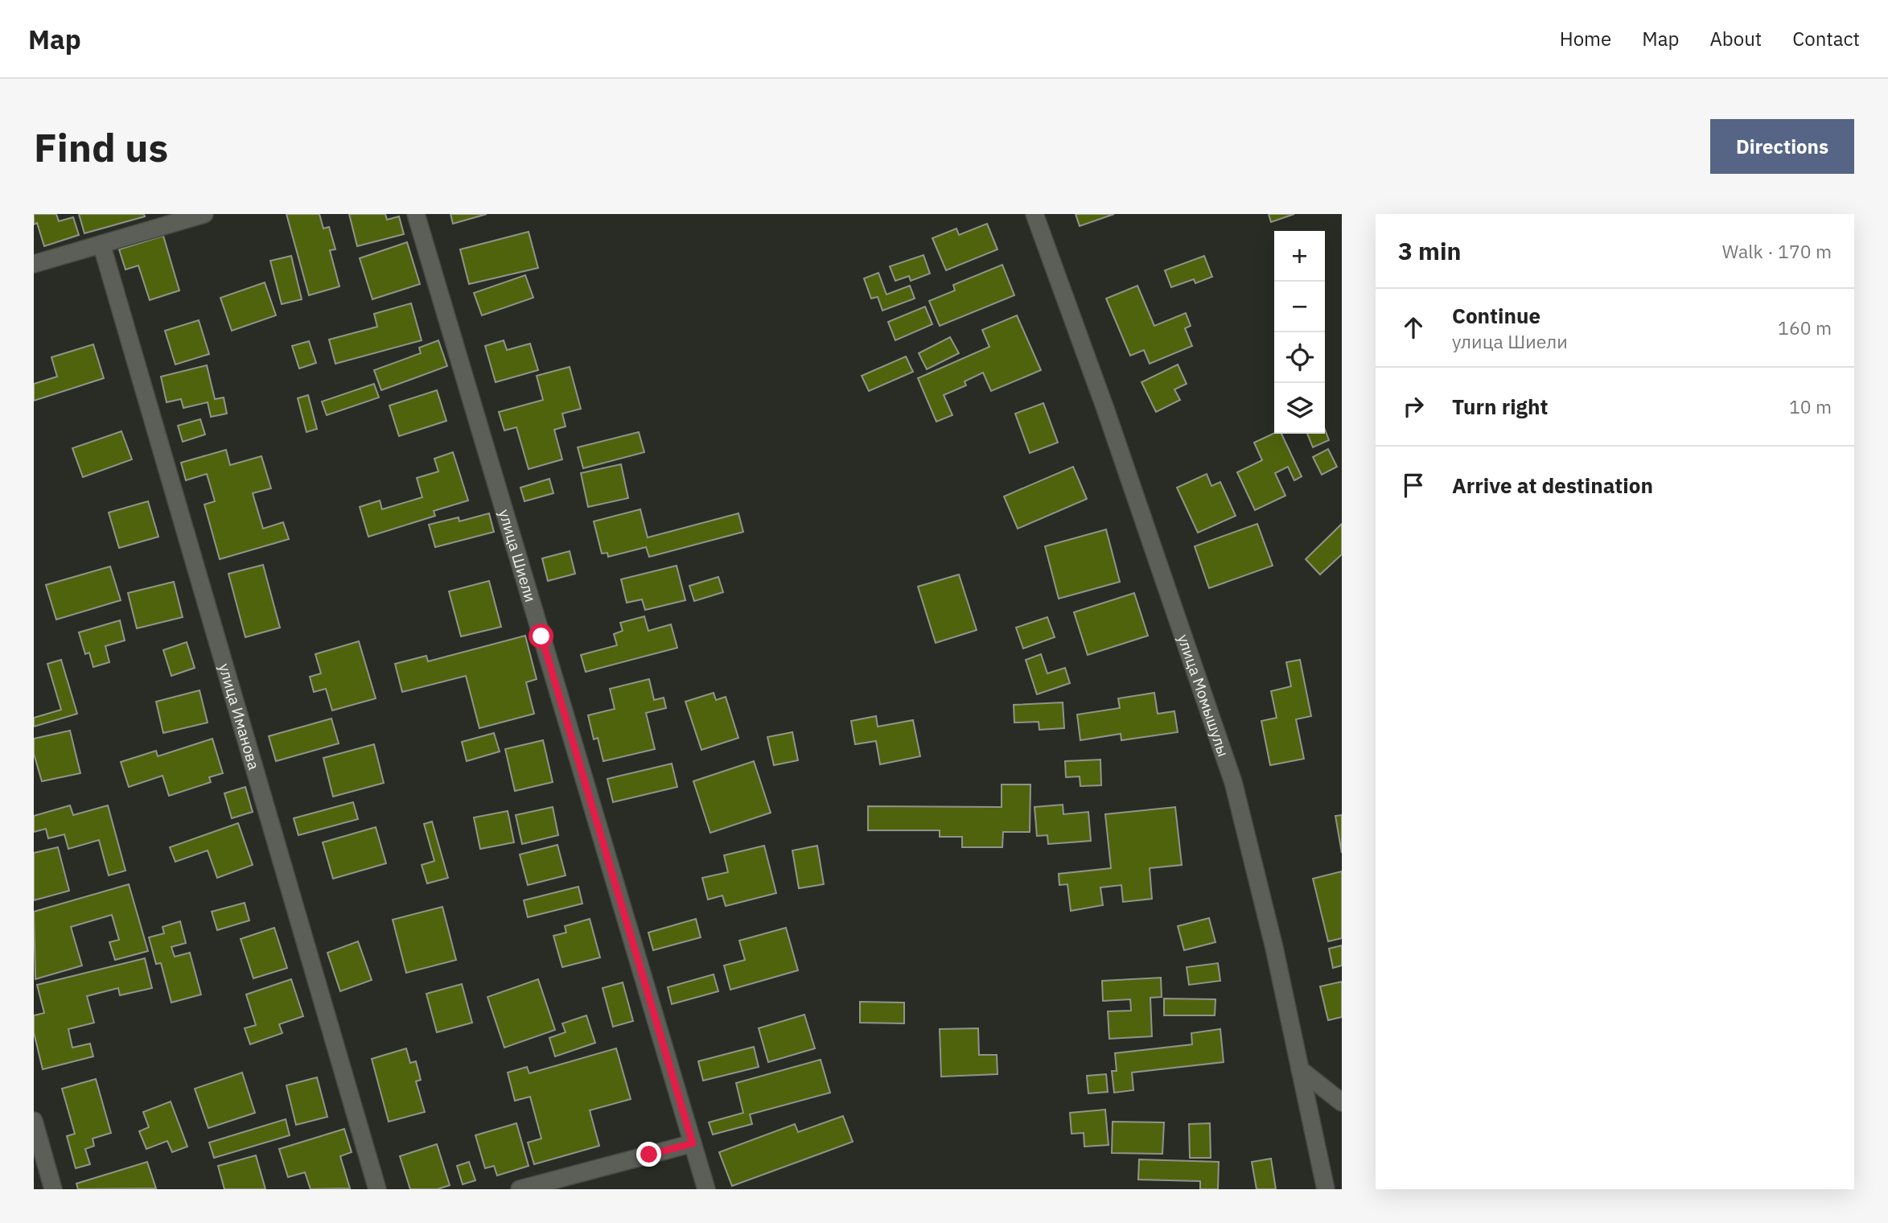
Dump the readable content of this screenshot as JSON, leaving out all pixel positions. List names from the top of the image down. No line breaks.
{"streets":{"street":["улица Шиели","улица Момышулы","улица Иманова"]},"page":{"header":"Map","nav":["Home","Map","About","Contact"],"buttons":"Directions","title":"Find us","heading":["3 min","Walk · 170 m"],"map_buttons":["+","−"],"list":[["Continue","улица Шиели","160 m"],["Turn right","10 m"],"Arrive at destination"]}}
